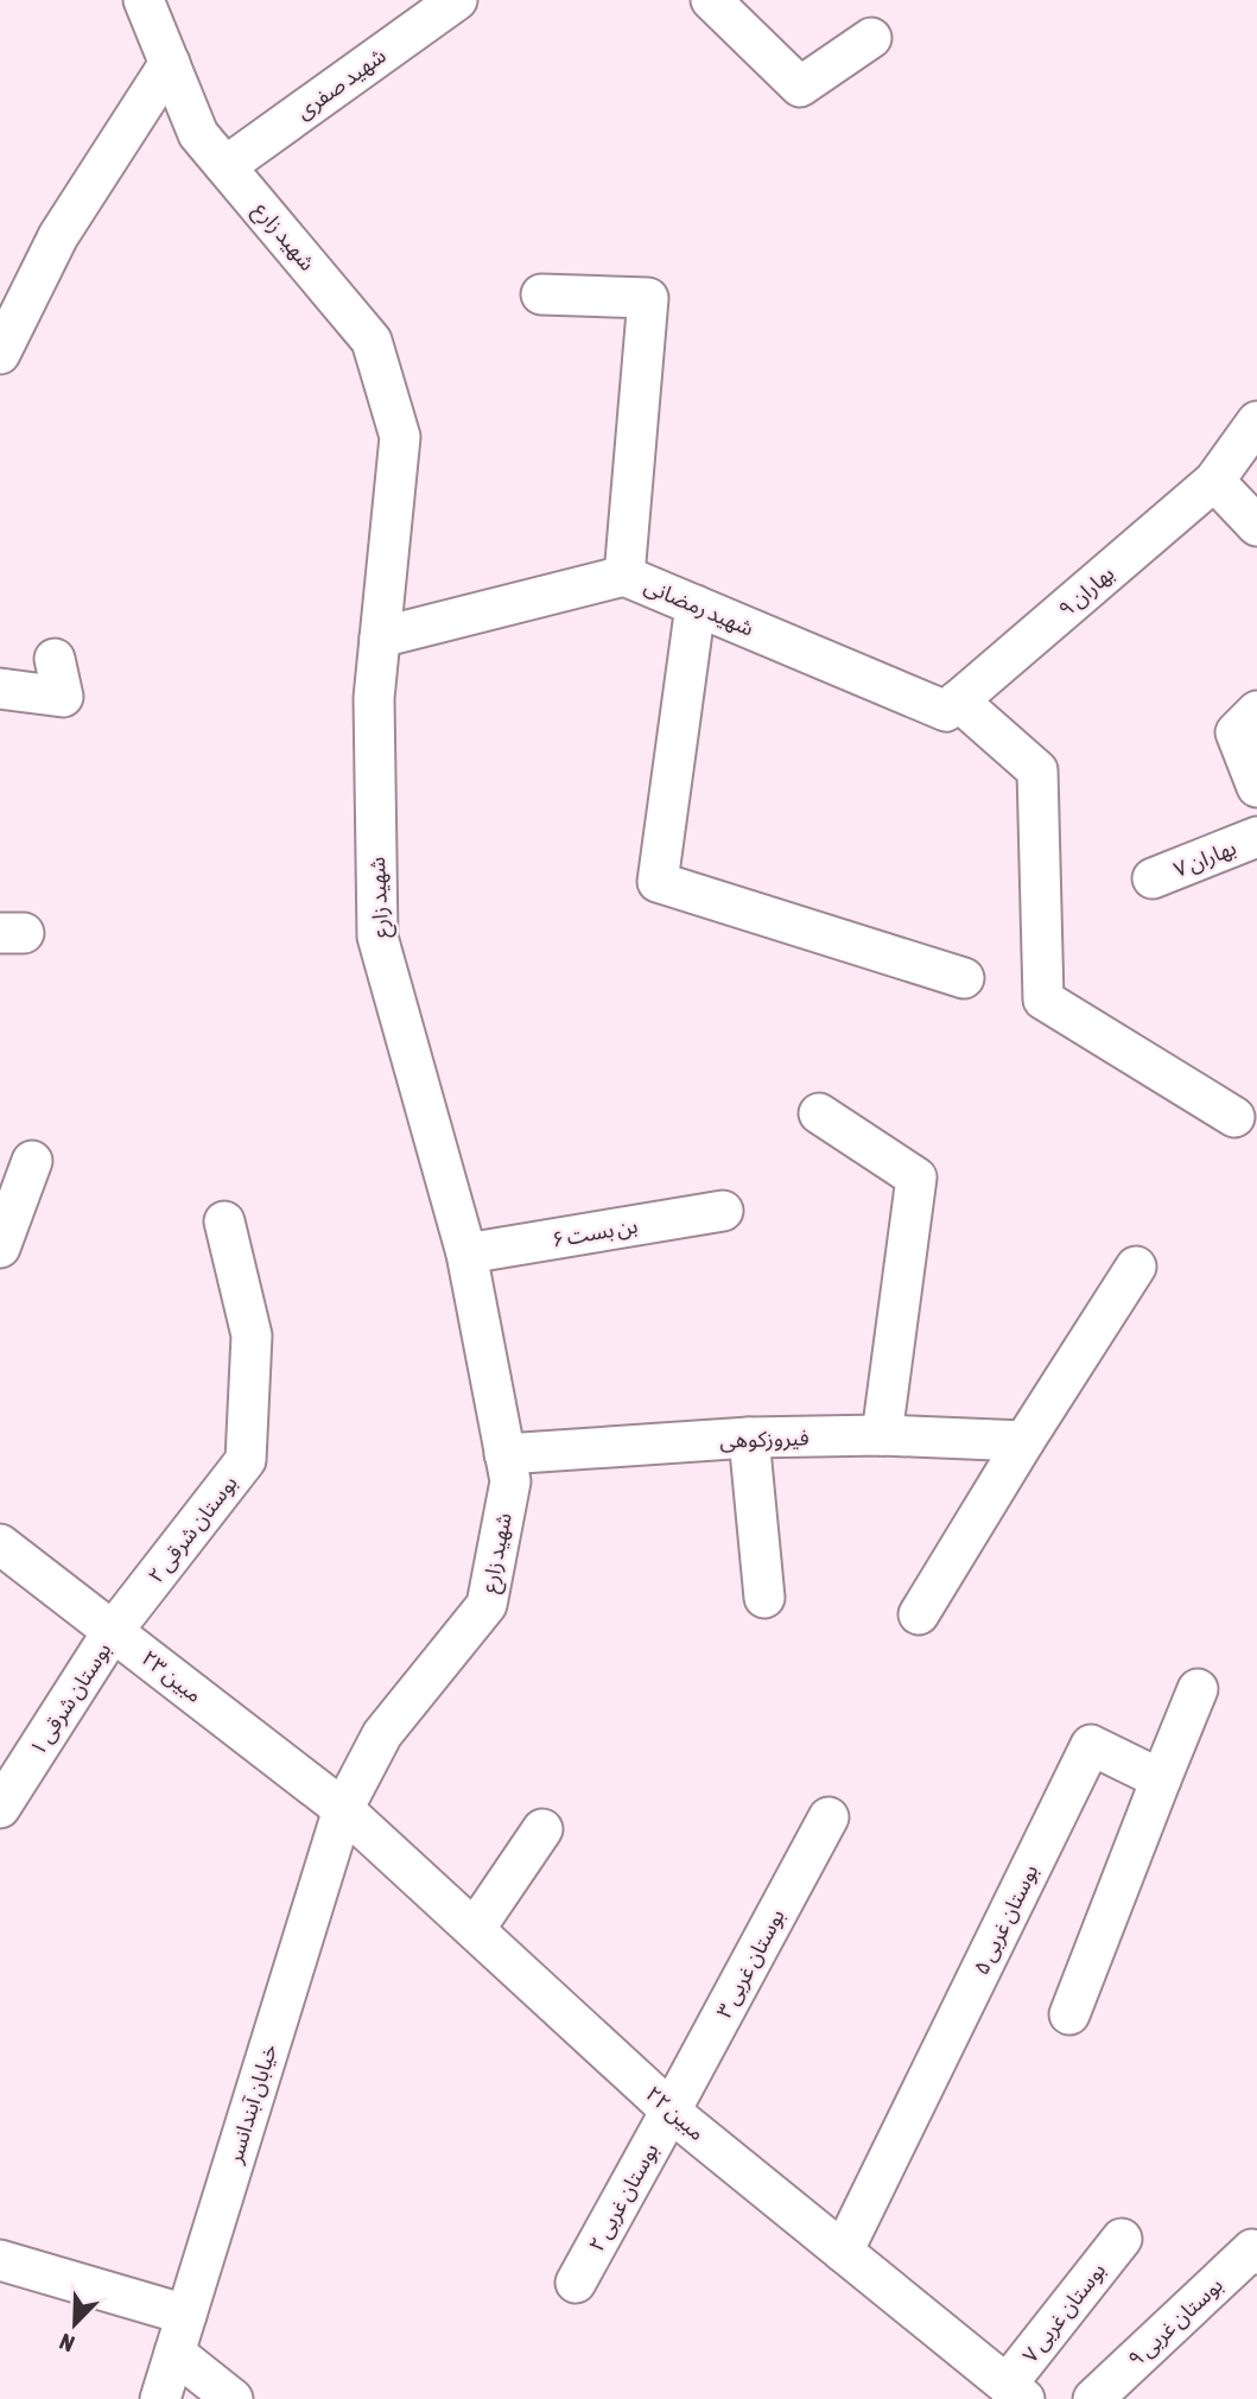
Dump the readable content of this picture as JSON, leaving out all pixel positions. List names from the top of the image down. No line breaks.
{"streets":{"street":["شهید صفری","شهید زارع","بهاران ۹","شهید رمضانی","بهاران ۷","بن بست ۶","فیروزکوهی","بوستان شرقی ۲","مبین ۲۳","بوستان شرقی ۱","بوستان غربی ۵","بوستان غربی ۳","خیابان آبندانسر","مبین ۲۲","بوستان غربی ۲","بوستان غربی ۷","بوستان غربی ۹"]},"crossings":[["شهید صفری","شهید زارع"],["شهید زارع","شهید رمضانی"],["شهید زارع","بن بست ۶"],["شهید زارع","فیروزکوهی"],["شهید زارع","مبین ۲۳"],["شهید زارع","خیابان آبندانسر"],["شهید زارع","مبین ۲۲"],["بهاران ۹","شهید رمضانی"],["بوستان شرقی ۲","مبین ۲۳"],["بوستان شرقی ۲","بوستان شرقی ۱"],["مبین ۲۳","بوستان شرقی ۱"],["مبین ۲۳","خیابان آبندانسر"],["مبین ۲۳","مبین ۲۲"],["بوستان غربی ۵","مبین ۲۲"],["بوستان غربی ۳","مبین ۲۲"],["بوستان غربی ۳","بوستان غربی ۲"],["خیابان آبندانسر","مبین ۲۲"],["مبین ۲۲","بوستان غربی ۲"],["مبین ۲۲","بوستان غربی ۷"]],"north":"bottom left"}
